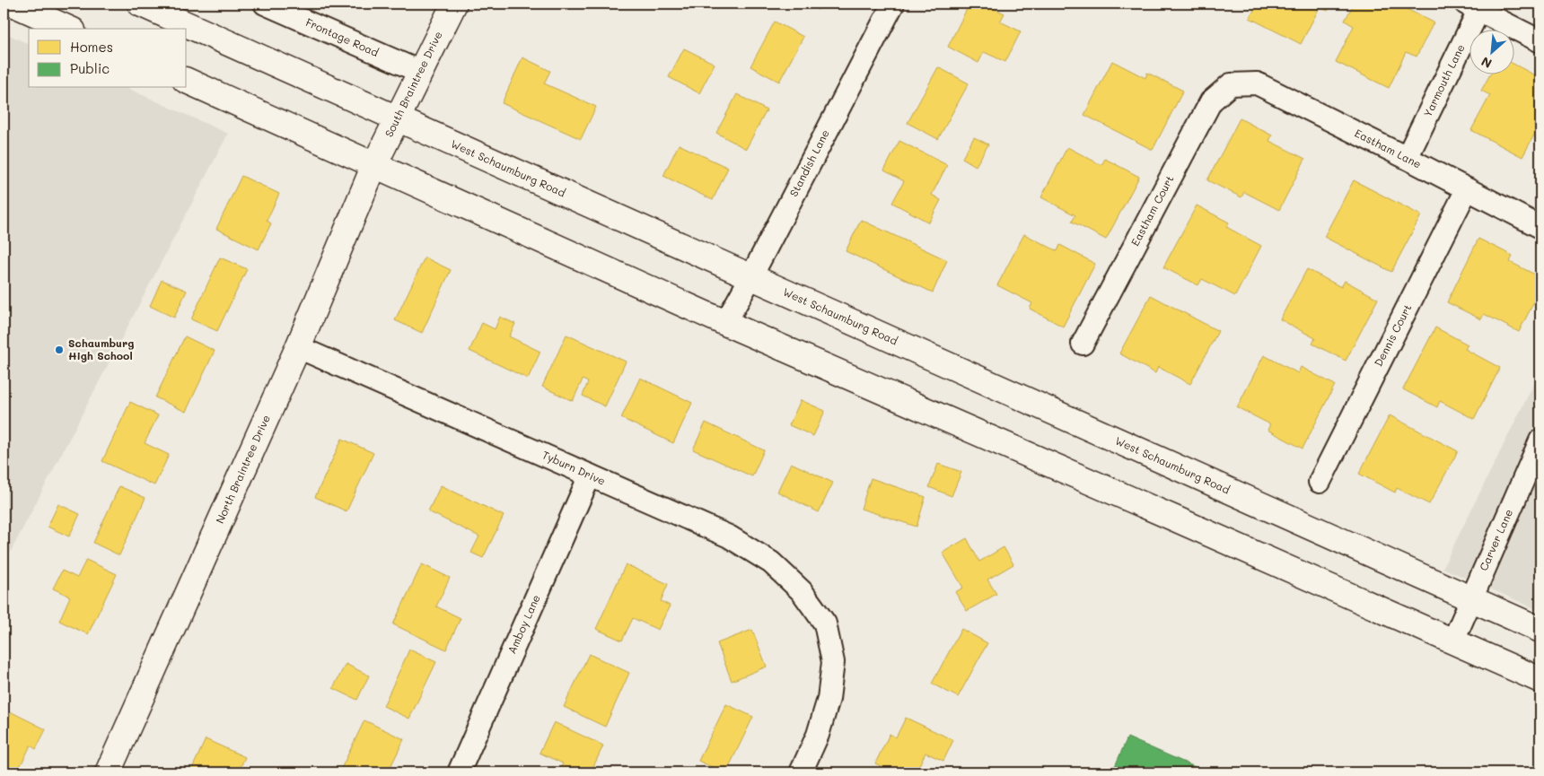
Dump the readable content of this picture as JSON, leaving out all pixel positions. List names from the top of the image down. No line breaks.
{"streets":{"main road":["South Braintree Drive","West Schaumburg Road","North Braintree Drive"],"street":["Frontage Road","Yarmouth Lane","Eastham Lane","Standish Lane","Eastham Court","Dennis Court","Tyburn Drive","Carver Lane","Amboy Lane"]},"crossings":[["Frontage Road","South Braintree Drive"],["Yarmouth Lane","Eastham Lane"],["South Braintree Drive","West Schaumburg Road"],["South Braintree Drive","North Braintree Drive"],["Eastham Lane","Eastham Court"],["Eastham Lane","Dennis Court"],["Standish Lane","West Schaumburg Road"],["West Schaumburg Road","Carver Lane"],["Tyburn Drive","North Braintree Drive"],["Tyburn Drive","Amboy Lane"]],"places":["Schaumburg High School"],"legend":["Homes","Public"],"north":"bottom left"}
